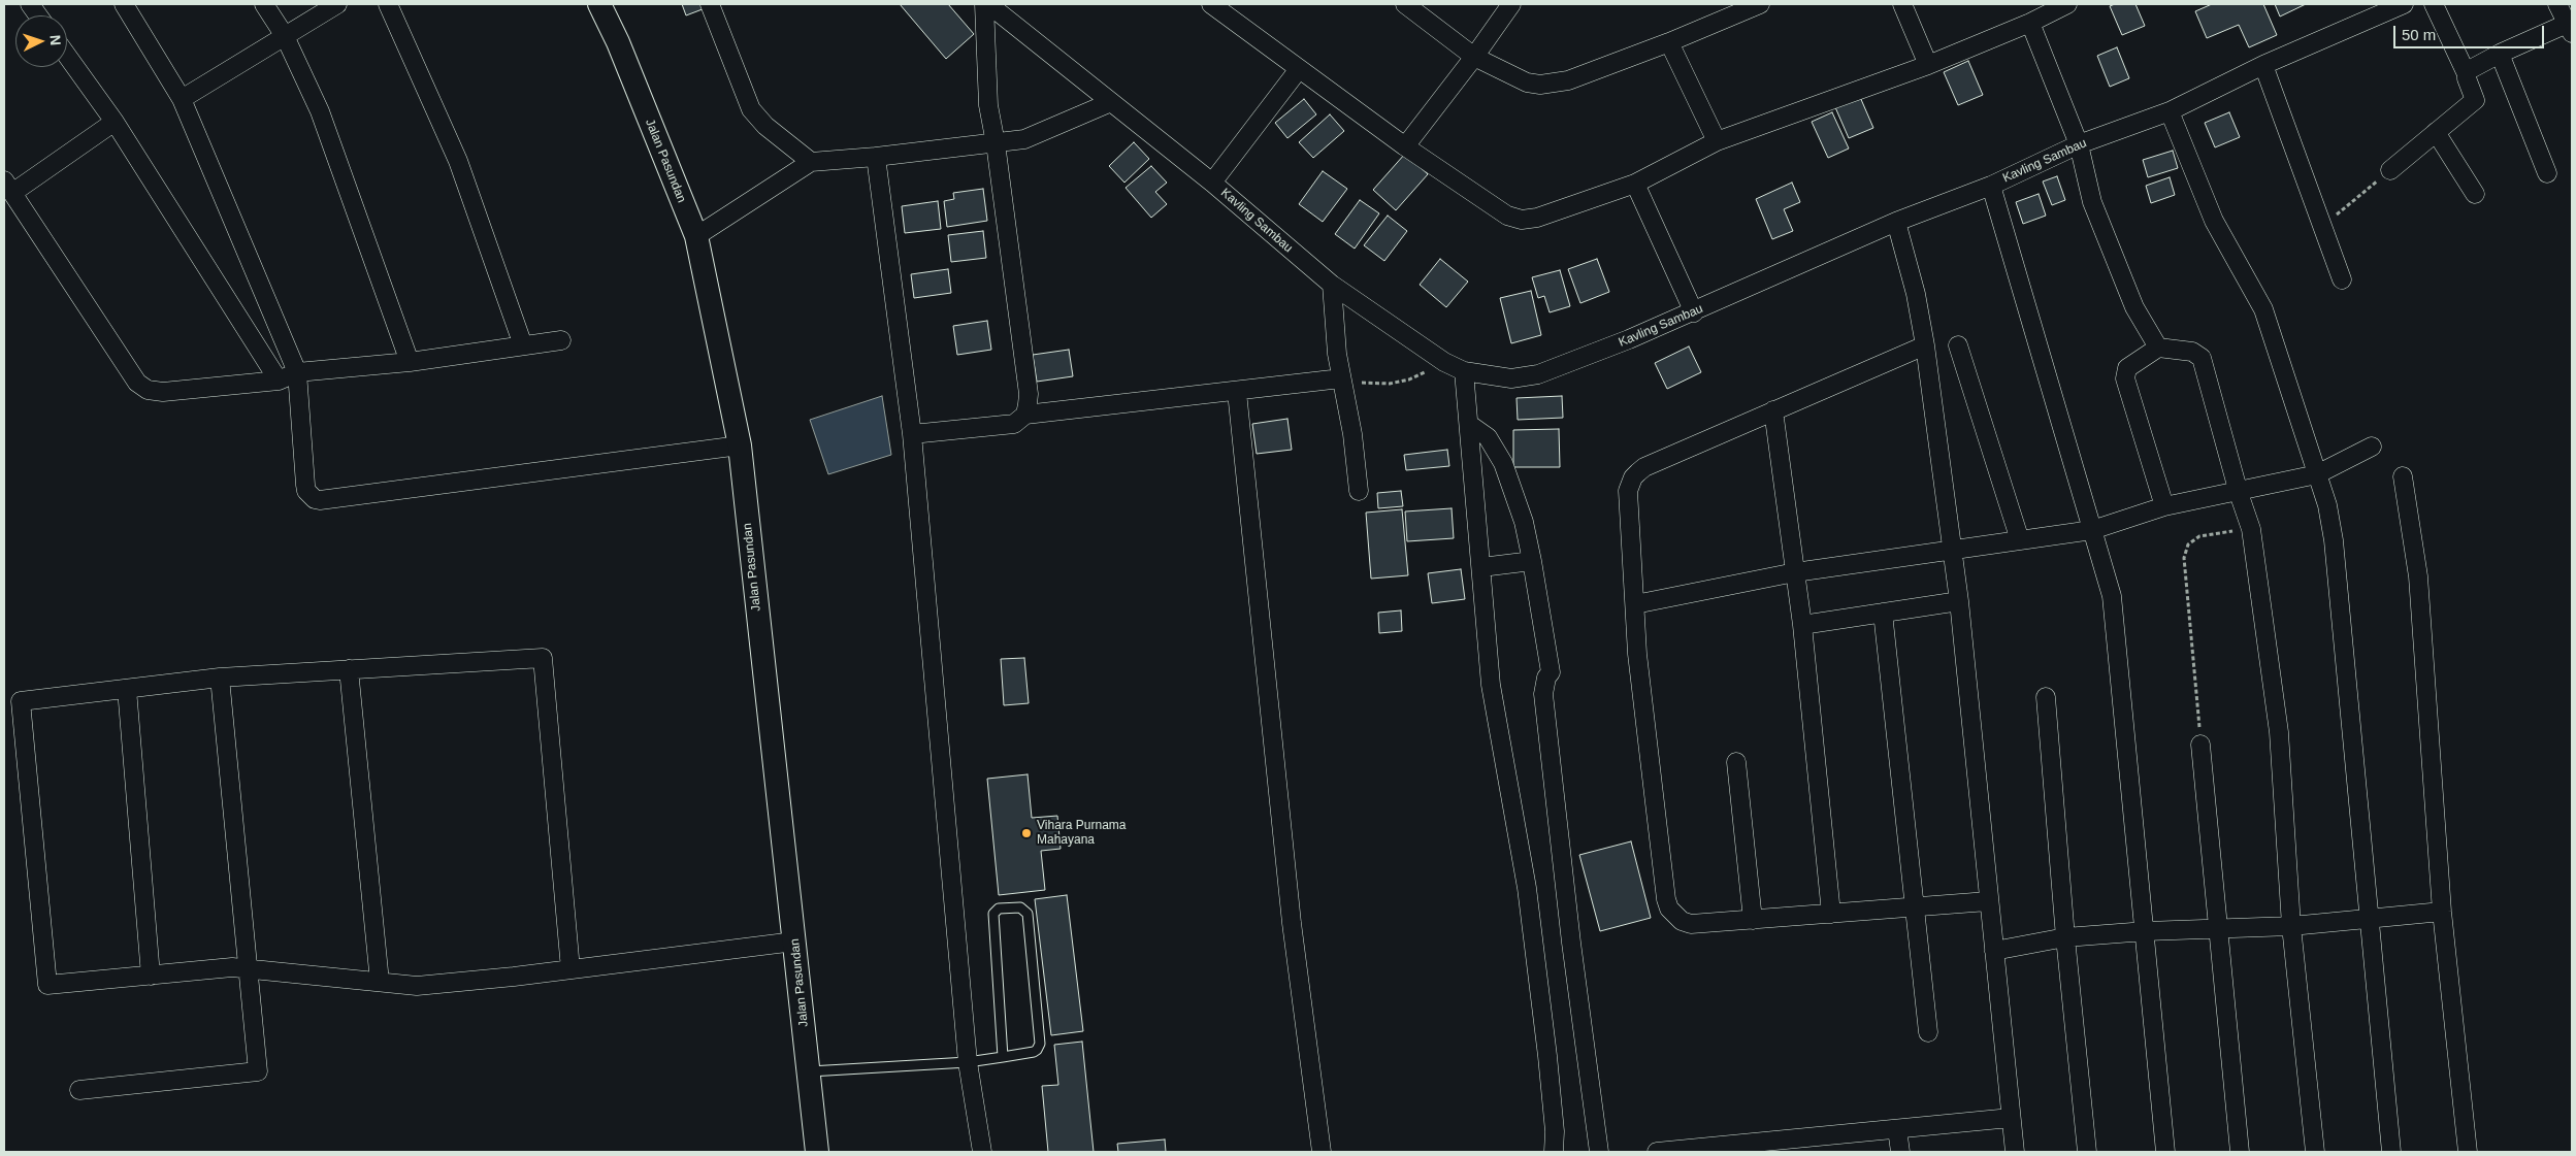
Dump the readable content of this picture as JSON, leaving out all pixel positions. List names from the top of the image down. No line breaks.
{"streets":{"street":["Jalan Pasundan","Kavling Sambau"]},"places":["Vihara Purnama Mahayana"],"scale_bar":"50 m","north":"right"}
